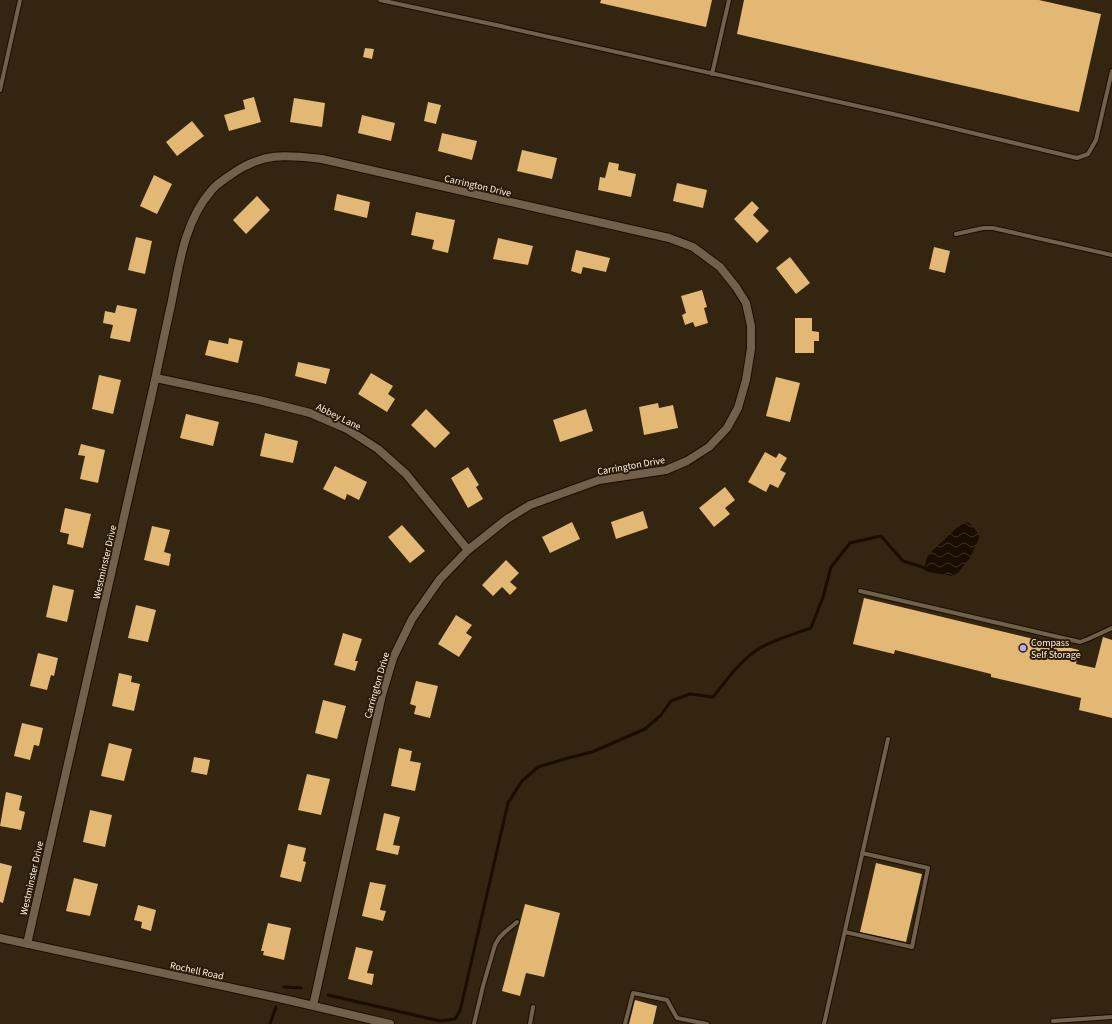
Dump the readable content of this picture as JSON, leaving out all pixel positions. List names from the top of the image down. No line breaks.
{"streets":{"street":["Carrington Drive","Abbey Lane","Westminster Drive","Rochell Road"]},"crossings":[["Carrington Drive","Abbey Lane"],["Carrington Drive","Westminster Drive"],["Carrington Drive","Rochell Road"],["Abbey Lane","Westminster Drive"],["Westminster Drive","Rochell Road"]],"places":["Compass Self Storage"]}
